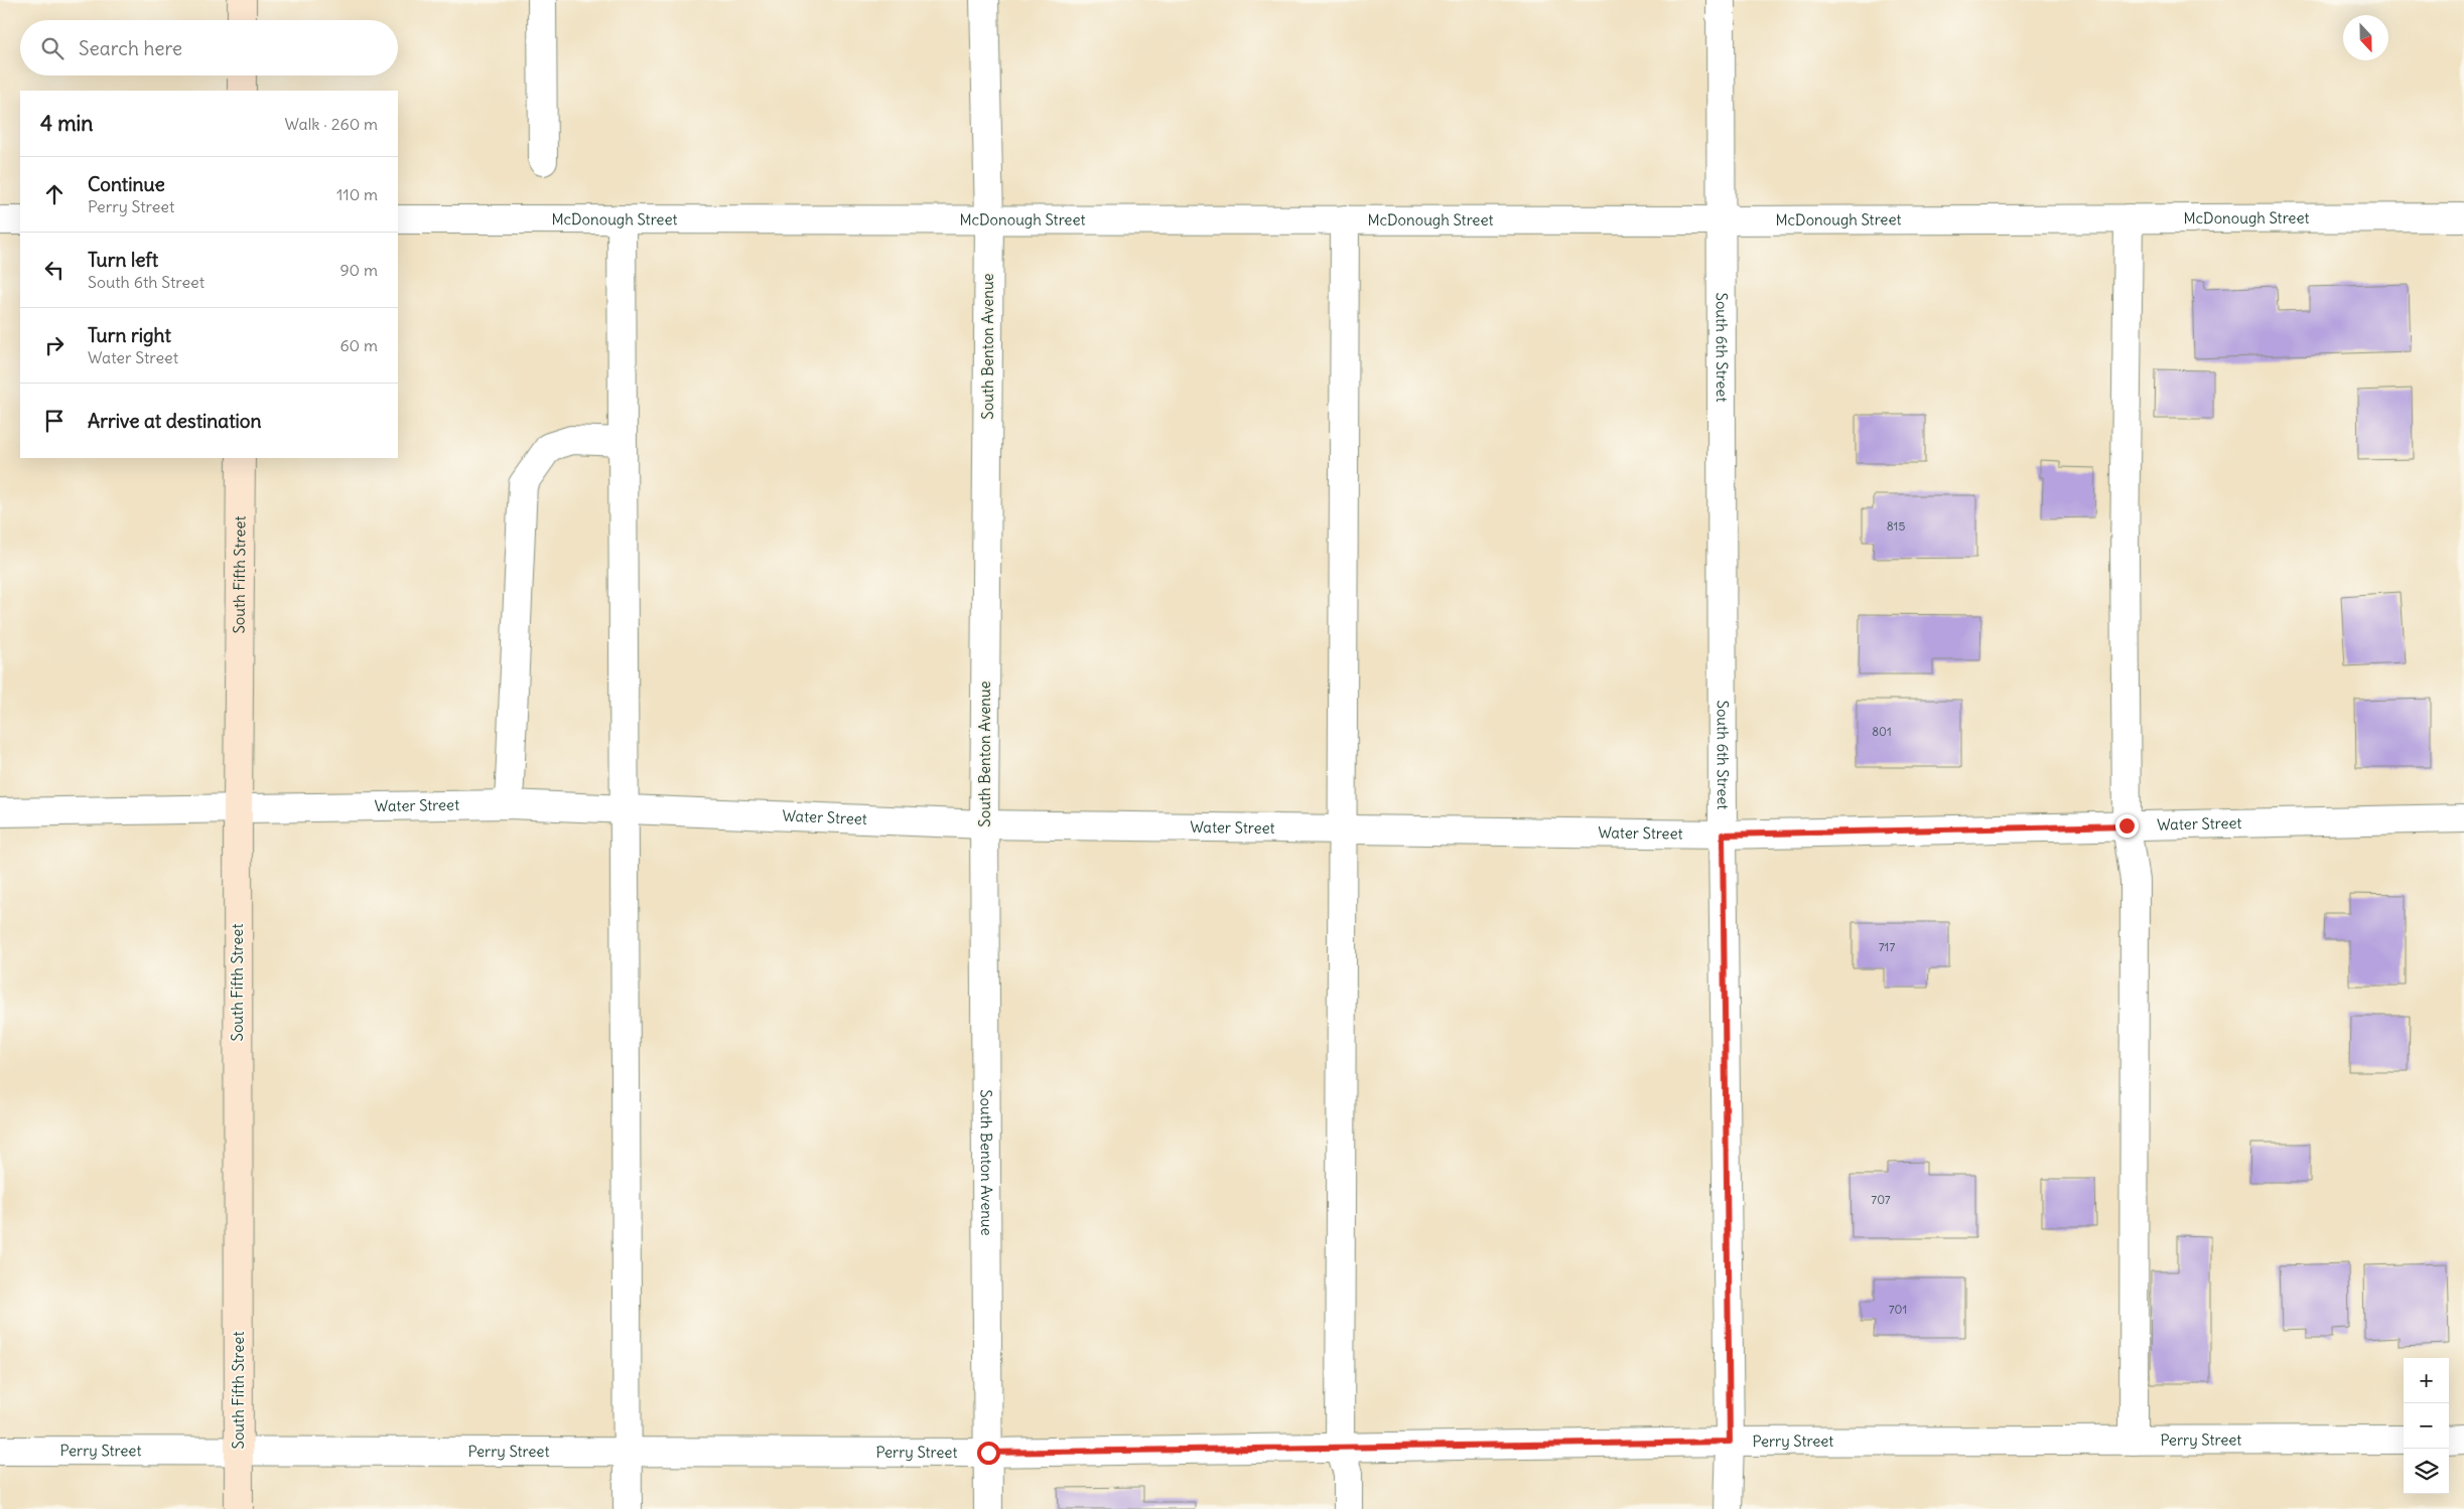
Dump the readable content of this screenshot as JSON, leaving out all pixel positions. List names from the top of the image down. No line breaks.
{"streets":{"main road":["South Fifth Street"],"street":["McDonough Street","South Benton Avenue","South 6th Street","Water Street","Perry Street"]},"crossings":[["McDonough Street","South Benton Avenue"],["McDonough Street","South 6th Street"],["South Benton Avenue","Water Street"],["South Benton Avenue","Perry Street"],["South 6th Street","Water Street"],["South 6th Street","Perry Street"],["South Fifth Street","Water Street"],["South Fifth Street","Perry Street"]],"house_numbers":["815","801","717","707","701"],"north":"bottom","page":{"search":"Search here","heading":["4 min","Walk · 260 m"],"list":[["Continue","Perry Street","110 m"],["Turn left","South 6th Street","90 m"],["Turn right","Water Street","60 m"],"Arrive at destination"],"map_buttons":["+","−"]}}
